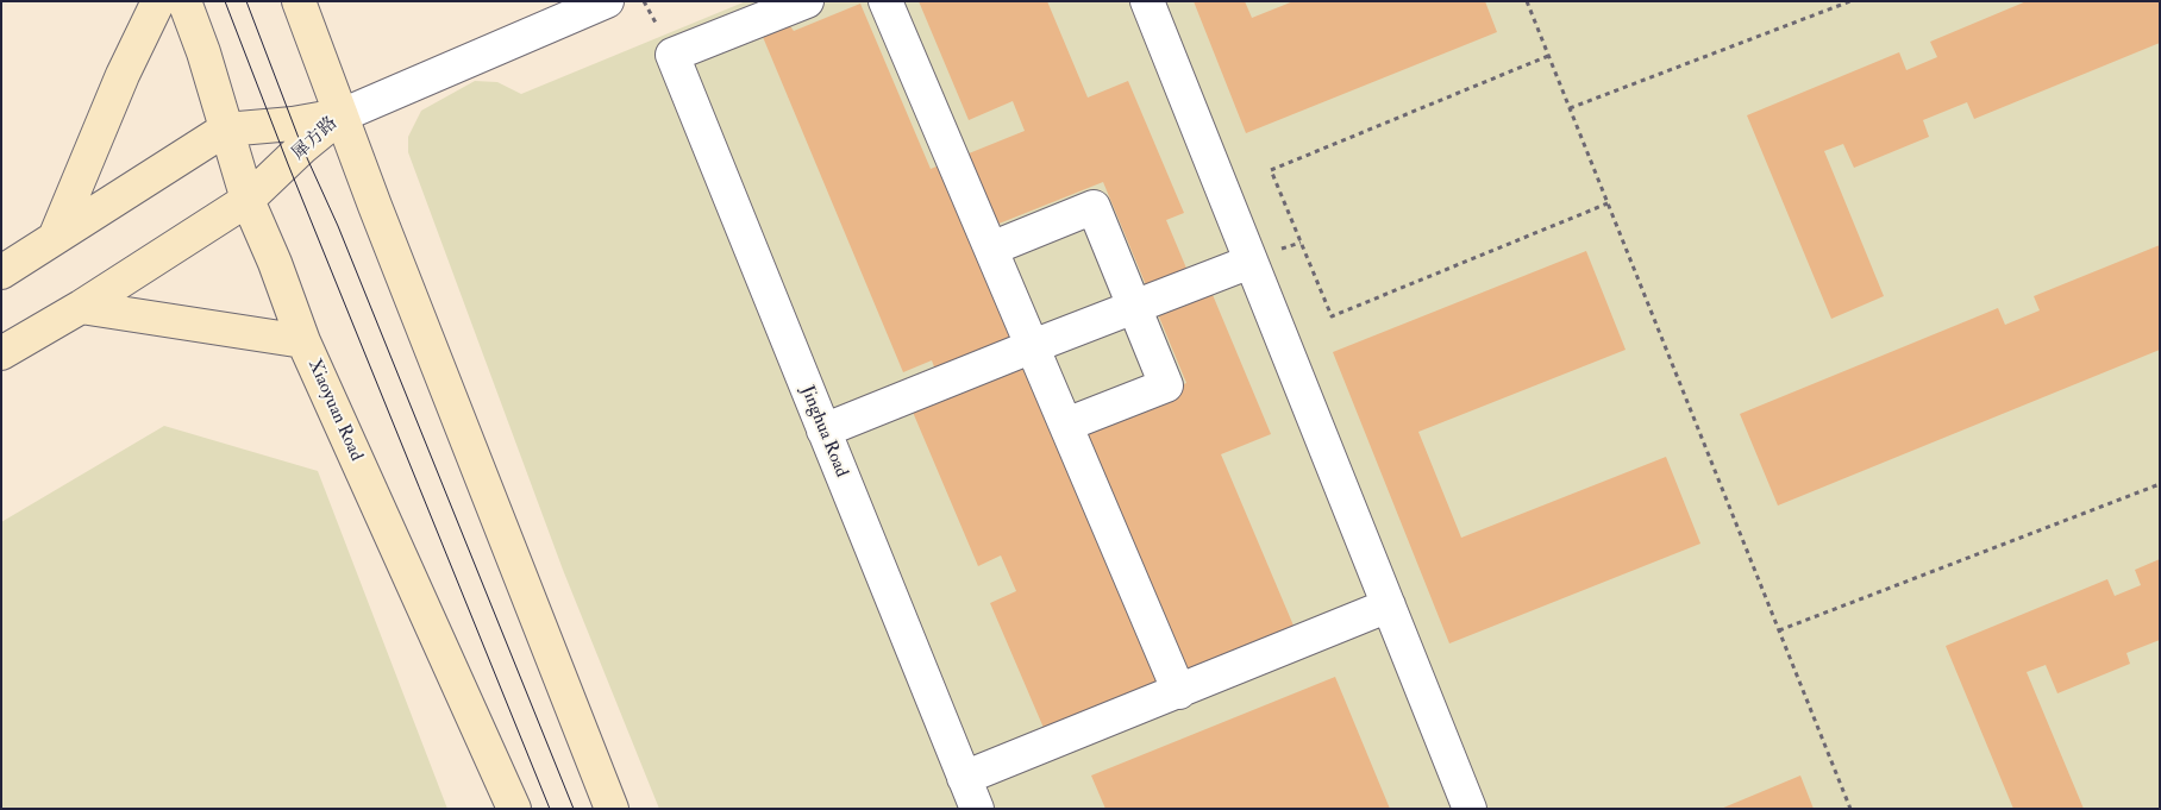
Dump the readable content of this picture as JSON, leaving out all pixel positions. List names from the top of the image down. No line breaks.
{"streets":{"street":["犀方路","Xiaoyuan Road","Jinghua Road"]},"crossings":[["犀方路","Xiaoyuan Road"]]}
